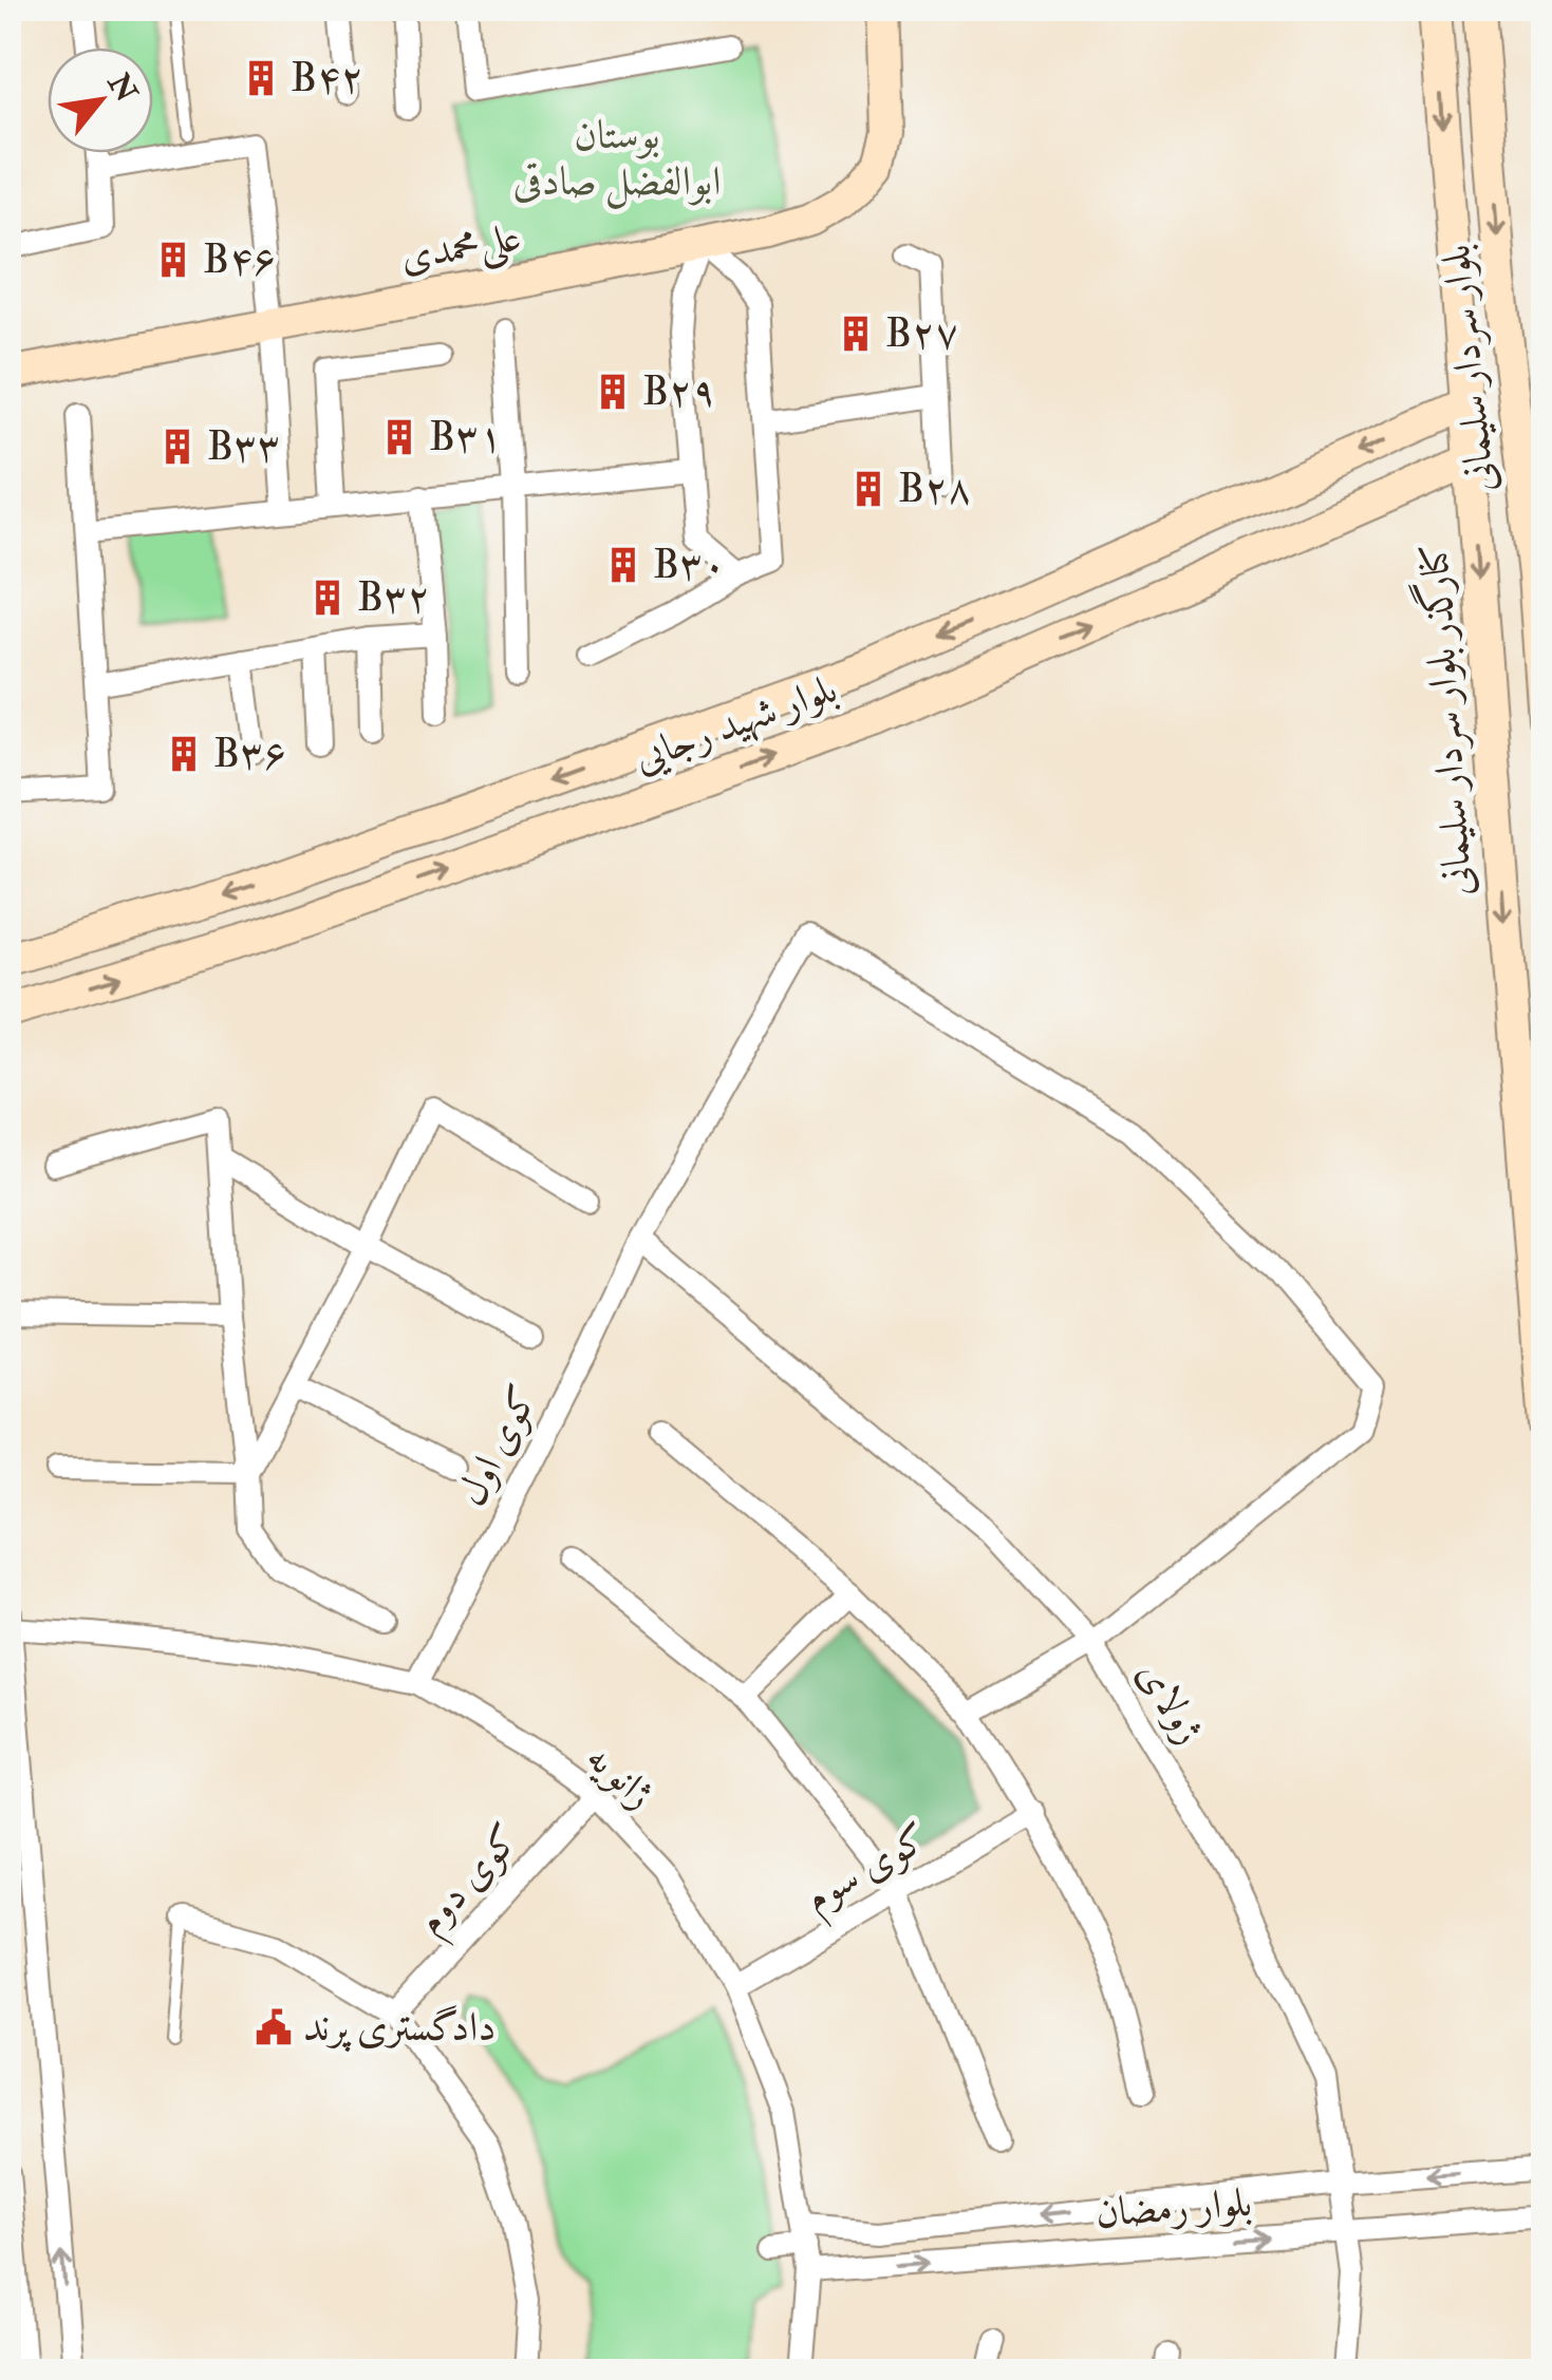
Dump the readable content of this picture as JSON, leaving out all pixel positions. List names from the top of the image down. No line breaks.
{"streets":{"main road":["علی‌محمدی","بلوار سردار سلیمانی","کنارگذر بلوار سردار سلیمانی","بلوار شهید رجایی"],"street":["کوی اول","ژولای","ژانویه","کوی سوم","کوی دوم","بلوار رمضان"]},"crossings":[["کنارگذر بلوار سردار سلیمانی","بلوار شهید رجایی"],["کوی اول","ژولای"],["کوی اول","ژانویه"],["ژولای","بلوار رمضان"],["ژانویه","کوی سوم"],["ژانویه","کوی دوم"],["ژانویه","بلوار رمضان"]],"one_way":["بلوار سردار سلیمانی","کنارگذر بلوار سردار سلیمانی"],"parks":["بوستان ابوالفضل صادقی"],"places":{"building":["B۴۲","B۴۶","B۲۷","B۲۹","B۳۱","B۳۳","B۲۸","B۳۰","B۳۲","B۳۶"],"public building":["دادگستری پرند"]},"north":"top right"}
